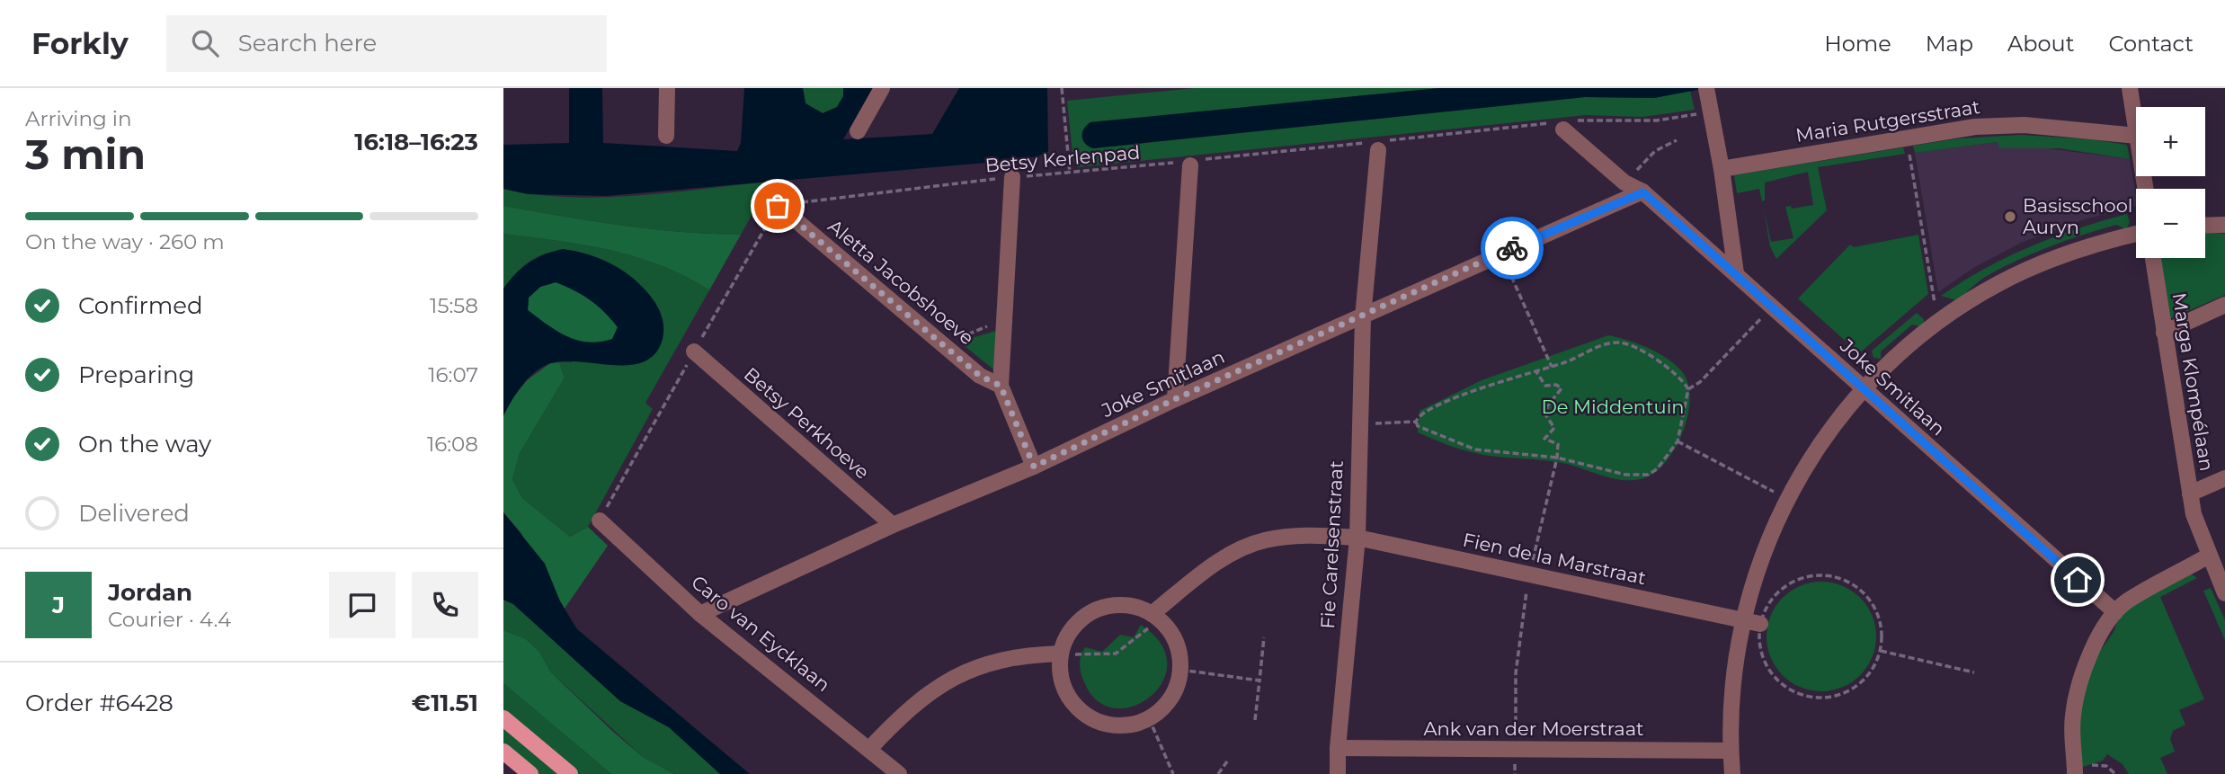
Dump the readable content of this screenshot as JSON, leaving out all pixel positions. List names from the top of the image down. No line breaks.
{"streets":{"street":["Maria Rutgersstraat","Aletta Jacobshoeve","Marga Klompélaan","Joke Smitlaan","Betsy Perkhoeve","Fie Carelsenstraat","Fien de la Marstraat","Caro van Eycklaan","Ank van der Moerstraat"],"path":["Betsy Kerlenpad"]},"crossings":[["Betsy Kerlenpad","Aletta Jacobshoeve"],["Betsy Kerlenpad","Joke Smitlaan"],["Betsy Kerlenpad","Fie Carelsenstraat"],["Aletta Jacobshoeve","Joke Smitlaan"],["Joke Smitlaan","Betsy Perkhoeve"],["Joke Smitlaan","Fie Carelsenstraat"],["Joke Smitlaan","Caro van Eycklaan"],["Fie Carelsenstraat","Fien de la Marstraat"],["Fie Carelsenstraat","Ank van der Moerstraat"]],"parks":["De Middentuin"],"places":["Basisschool Auryn"],"page":{"header":"Forkly","search":"Search here","nav":["Home","Map","About","Contact"],"heading":["3 min","Arriving in","16:18–16:23"],"panel":["Jordan","Courier · 4.4","Order #6428","€11.51"],"map_buttons":["+","−"],"bar":"On the way · 260 m","list":[["Confirmed","15:58"],["Preparing","16:07"],["On the way","16:08"],"Delivered"],"round":"J"}}
